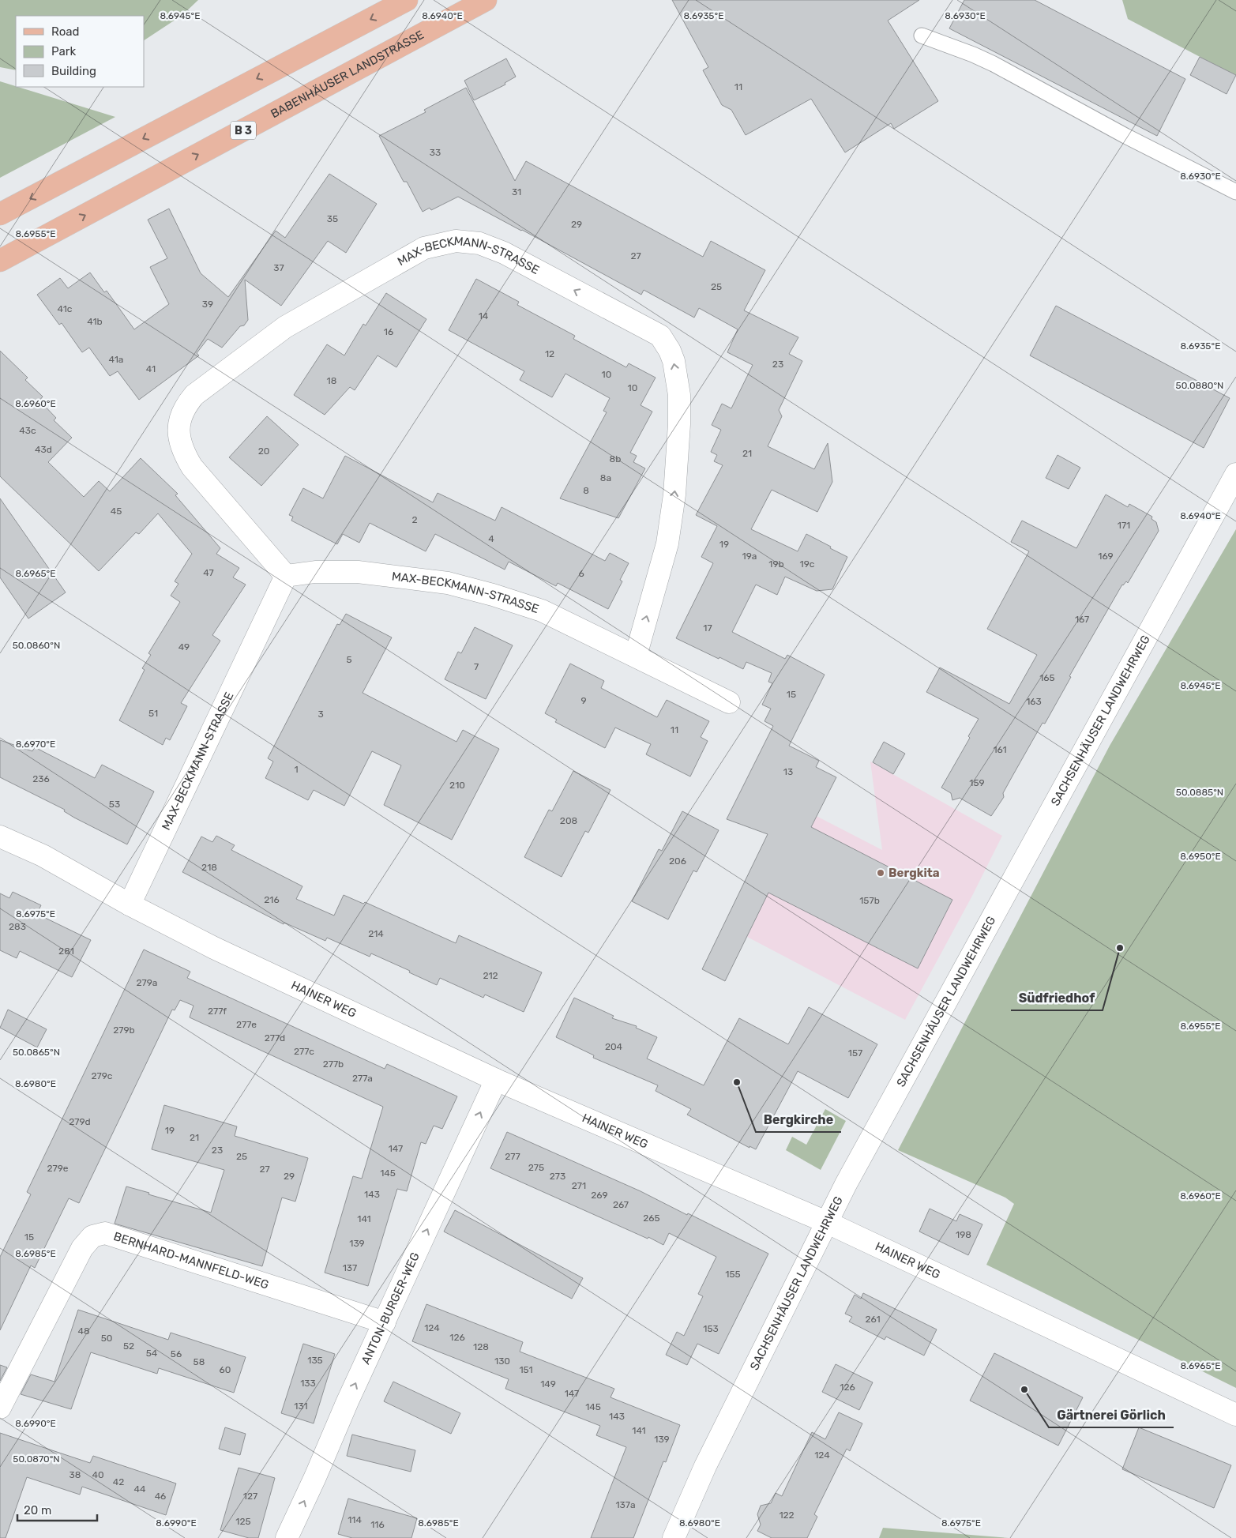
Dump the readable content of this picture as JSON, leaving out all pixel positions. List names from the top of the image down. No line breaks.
{"streets":{"main road":["BABENHÄUSER LANDSTRASSE","B 3"],"street":["MAX-BECKMANN-STRASSE","SACHSENHÄUSER LANDWEHRWEG","HAINER WEG","BERNHARD-MANNFELD-WEG","ANTON-BURGER-WEG"]},"crossings":[["MAX-BECKMANN-STRASSE","HAINER WEG"],["SACHSENHÄUSER LANDWEHRWEG","HAINER WEG"],["HAINER WEG","ANTON-BURGER-WEG"],["BERNHARD-MANNFELD-WEG","ANTON-BURGER-WEG"]],"one_way":["ANTON-BURGER-WEG"],"places":["Bergkita","Südfriedhof","Bergkirche","Gärtnerei Görlich"],"house_numbers":["11","33","31","35","29","27","37","25","39","41c","14","41b","16","12","41a","23","41","10","18","10","43c","43d","20","21","8b","8a","8","45","2","171","4","19","19a","169","19b","19c","47","6","167","17","49","5","7","165","15","9","163","51","3","11","161","1","13","236","159","210","53","208","206","218","216","157b","283","214","281","212","279a","277f","277e","279b","277d","204","277c","157","277b","279c","277a","279d","19","21","147","23","25","277","275","279e","27","145","29","273","271","143","269","267","265","141","198","15","139","137","155","261","124","153","48","126","50","52","128","54","56","135","130","58","60","151","133","149","126","147","131","145","143","141","139","124","38","40","42","44","46","127","137a","122","114","125","116"],"legend":["Road","Park","Building"],"scale_bar":"20 m","coordinates":["8.6945°E","8.6940°E","8.6935°E","8.6930°E","8.6955°E","50.0880°N","8.6960°E","8.6965°E","50.0860°N","8.6970°E","50.0885°N","8.6950°E","8.6975°E","50.0865°N","8.6980°E","8.6985°E","8.6990°E","50.0870°N"]}
